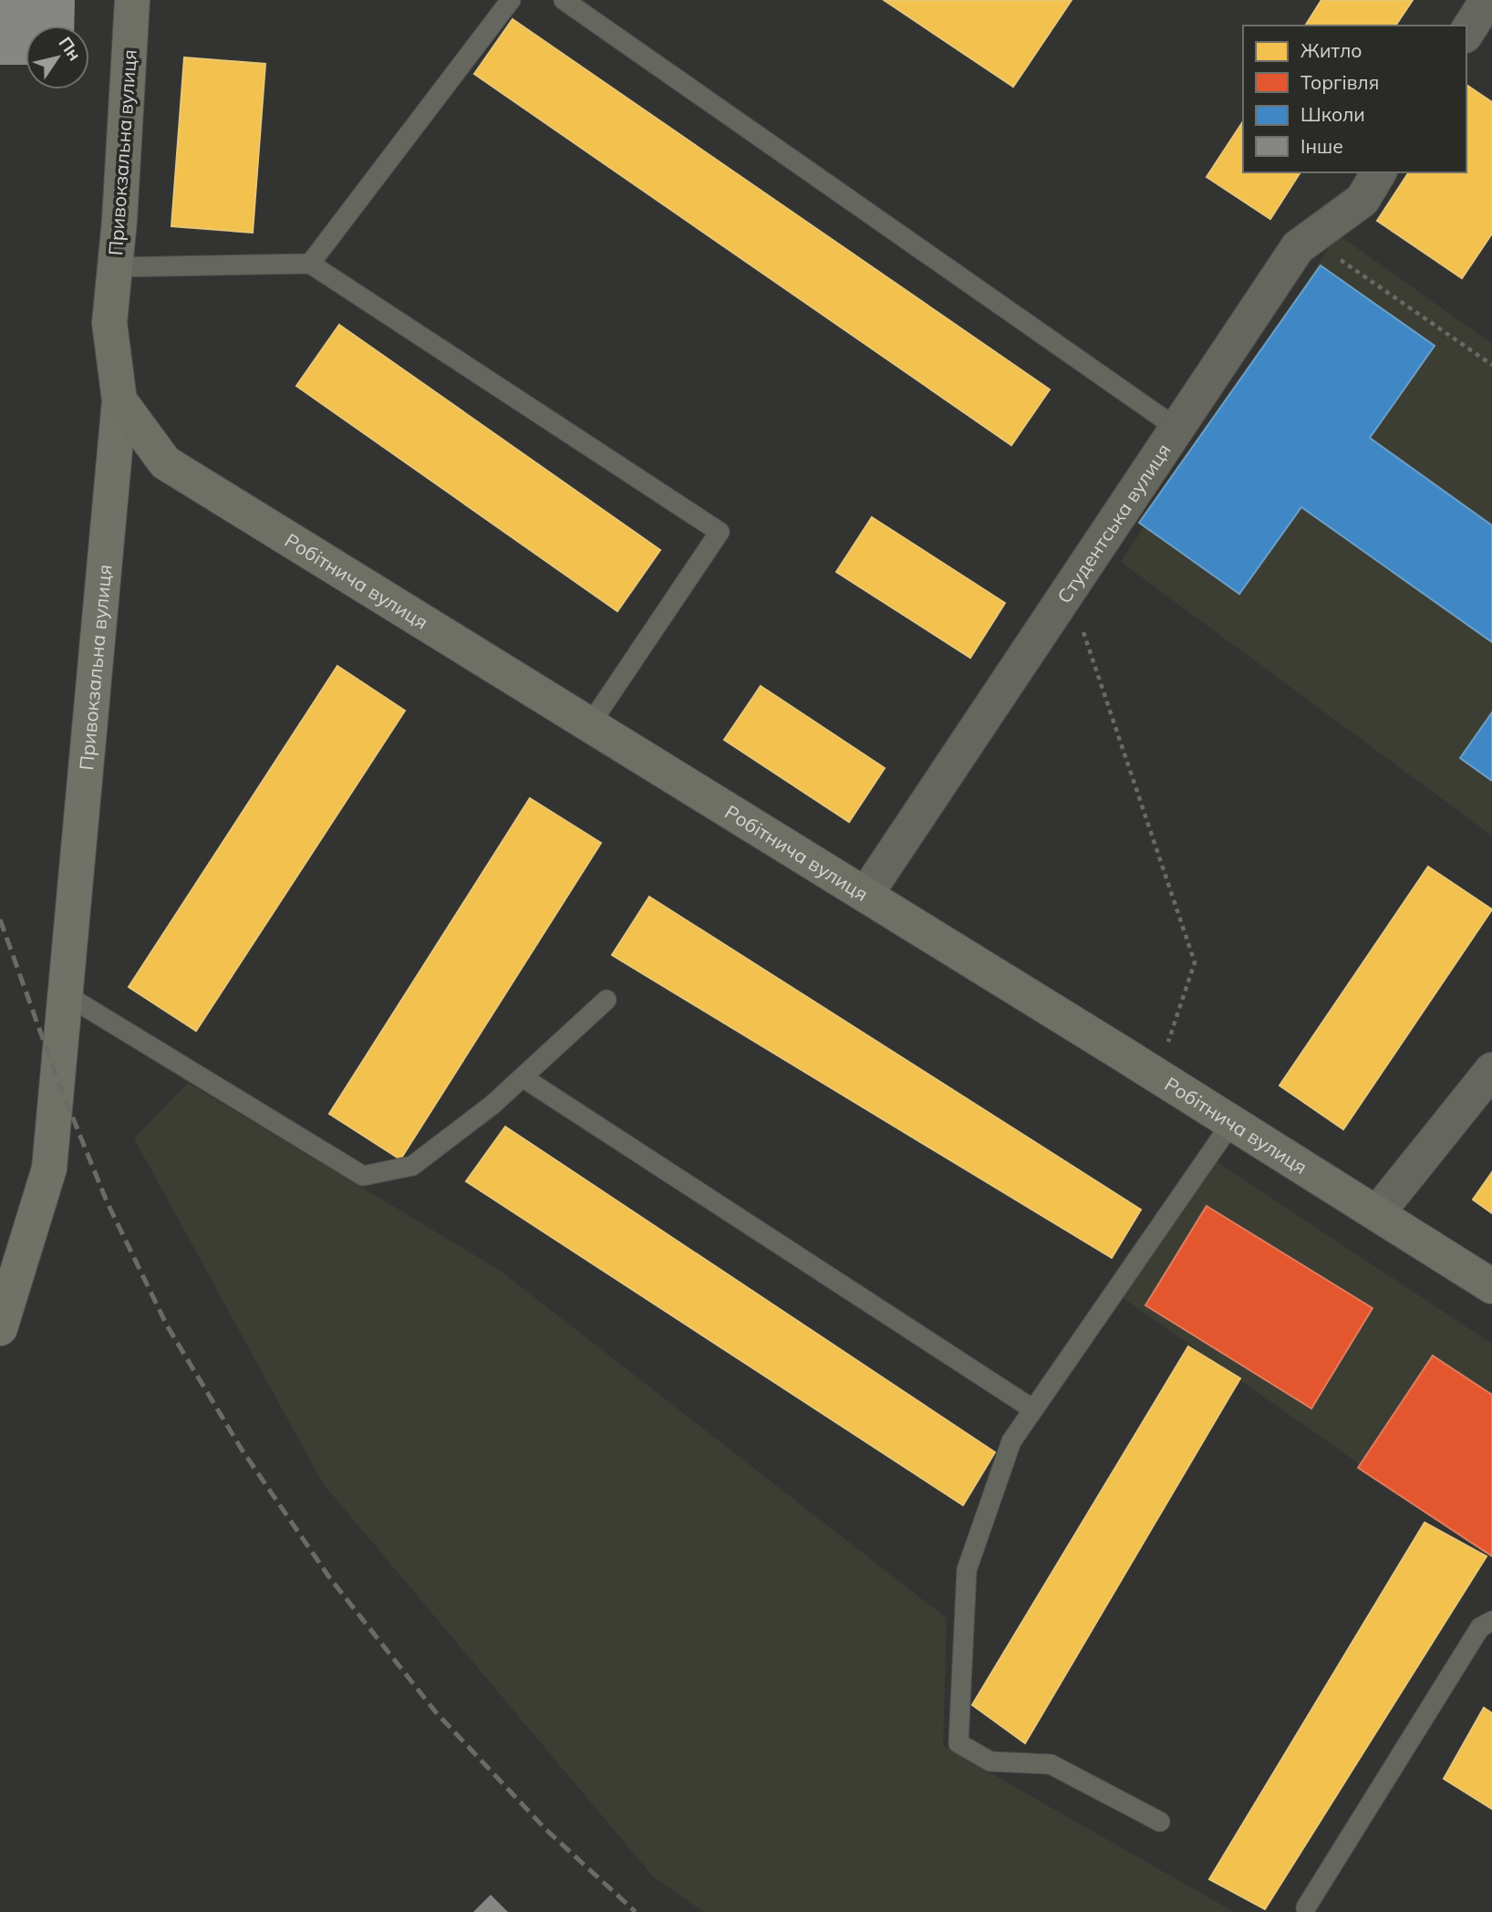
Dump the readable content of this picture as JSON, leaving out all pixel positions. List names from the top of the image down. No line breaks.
{"streets":{"main road":["Привокзальна вулиця","Робітнича вулиця"],"street":["Студентська вулиця"]},"crossings":[["Привокзальна вулиця","Робітнича вулиця"],["Студентська вулиця","Робітнича вулиця"]],"legend":["Житло","Торгівля","Школи","Інше"],"north":"top right"}
